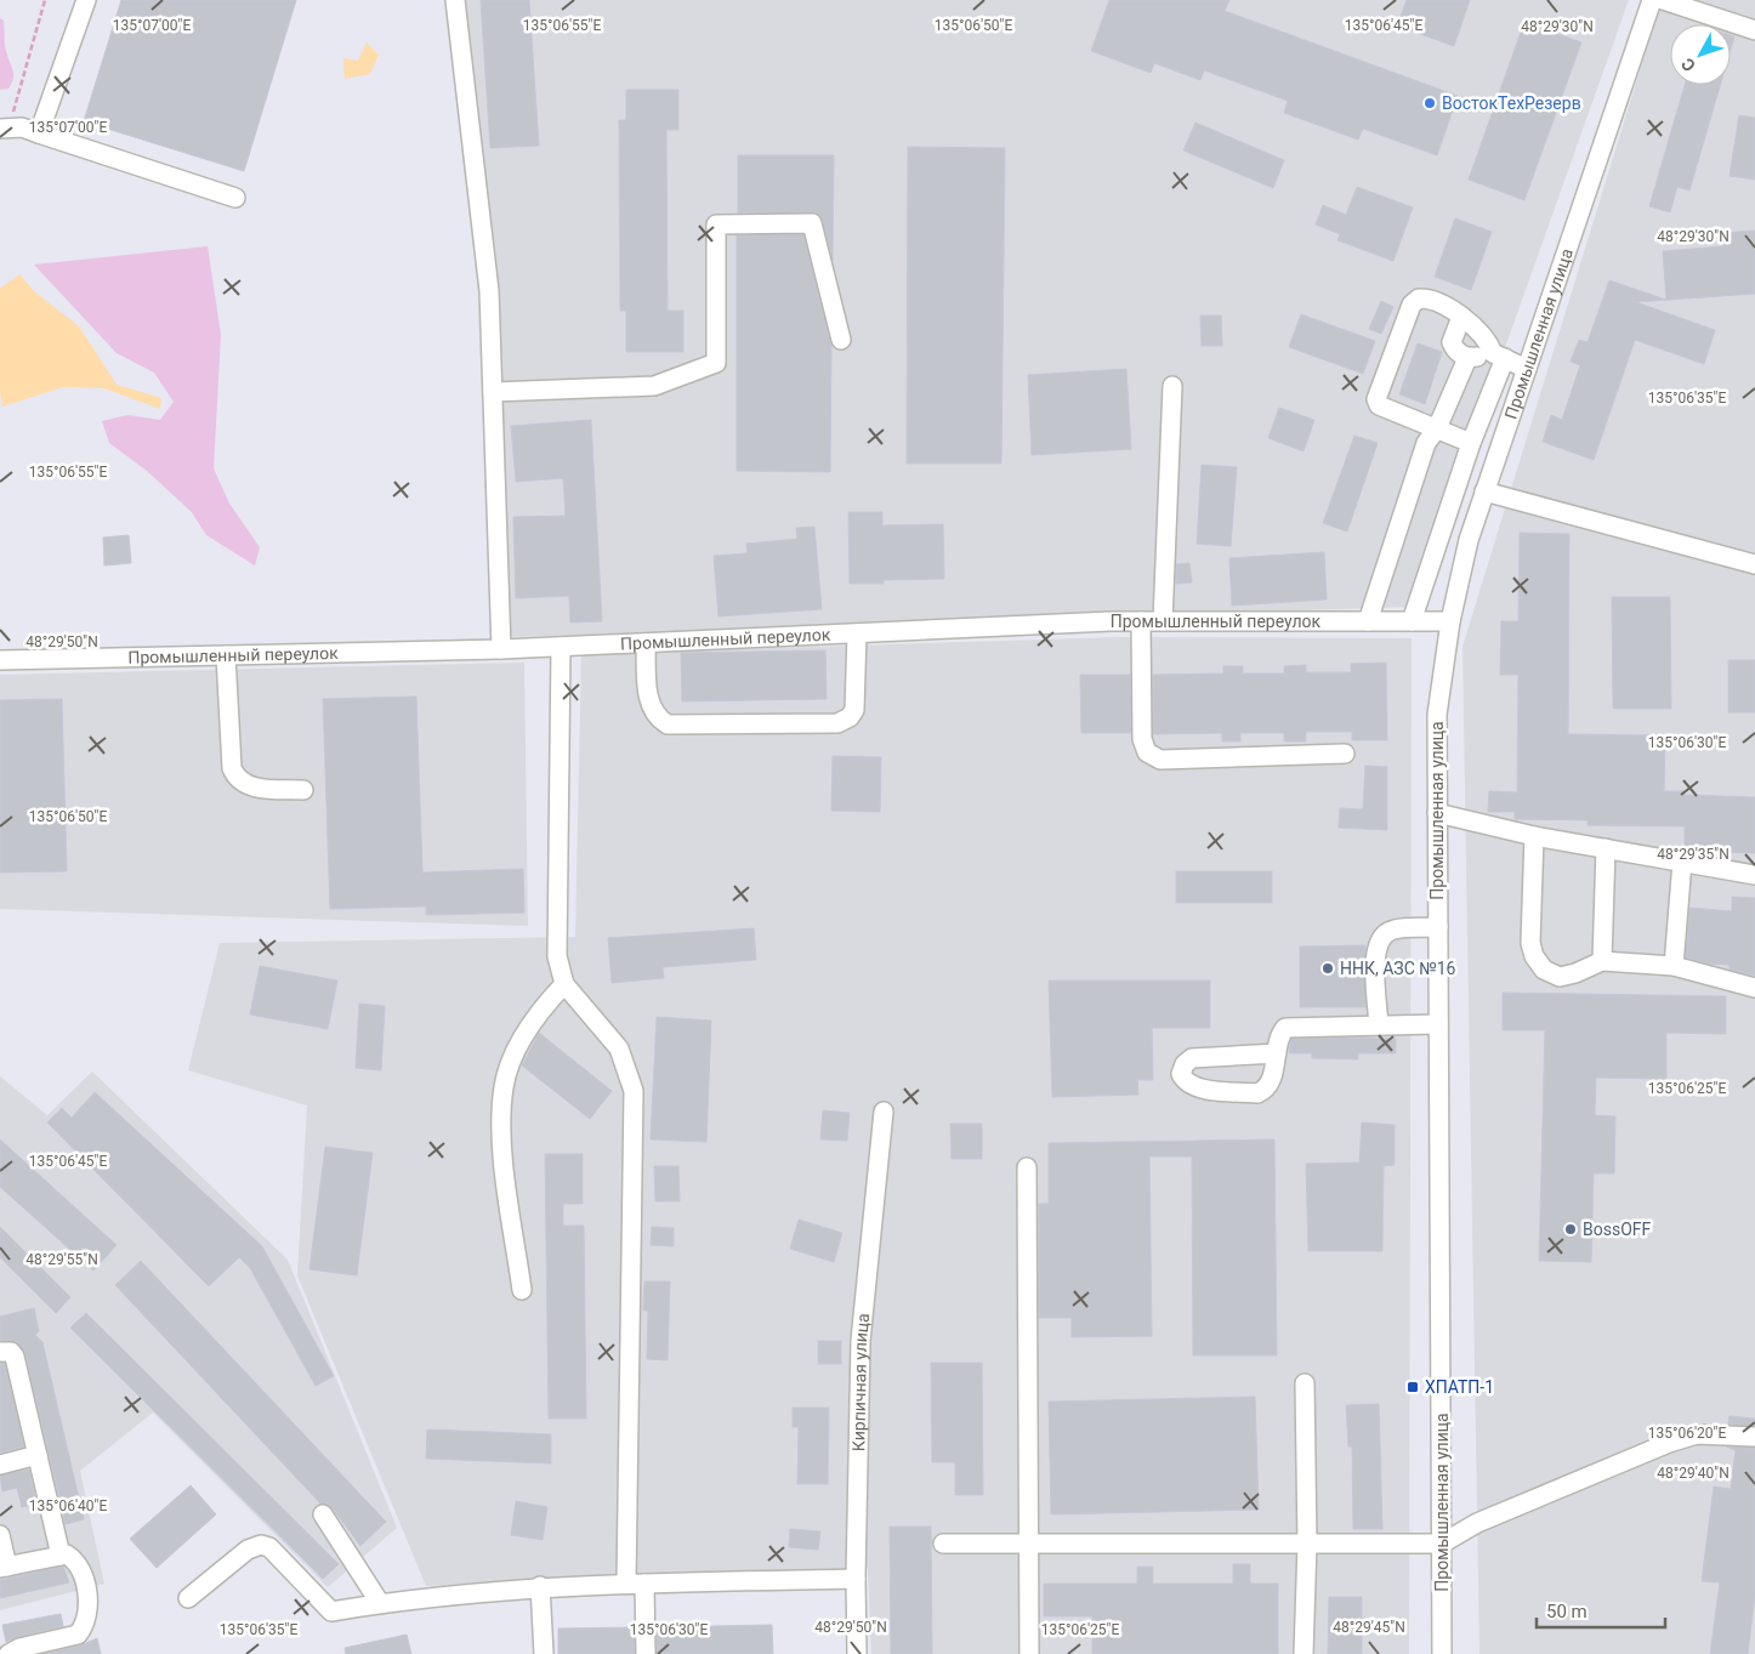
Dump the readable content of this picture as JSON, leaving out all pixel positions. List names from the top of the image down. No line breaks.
{"streets":{"street":["Промышленная улица","Промышленный переулок","Кирпичная улица"]},"crossings":[["Промышленная улица","Промышленный переулок"]],"places":{"other":["ВостокТехРезерв","ННК, АЗС №16","BossOFF"],"transit":["ХПАТП-1"]},"scale_bar":"50 m","north":"bottom left","coordinates":["135°06'55\"E","135°07'00\"E","135°06'50\"E","135°06'45\"E","48°29'30\"N","135°06'35\"E","48°29'50\"N","135°06'30\"E","48°29'35\"N","135°06'25\"E","48°29'55\"N","135°06'20\"E","48°29'40\"N","135°06'40\"E","48°29'45\"N"]}
